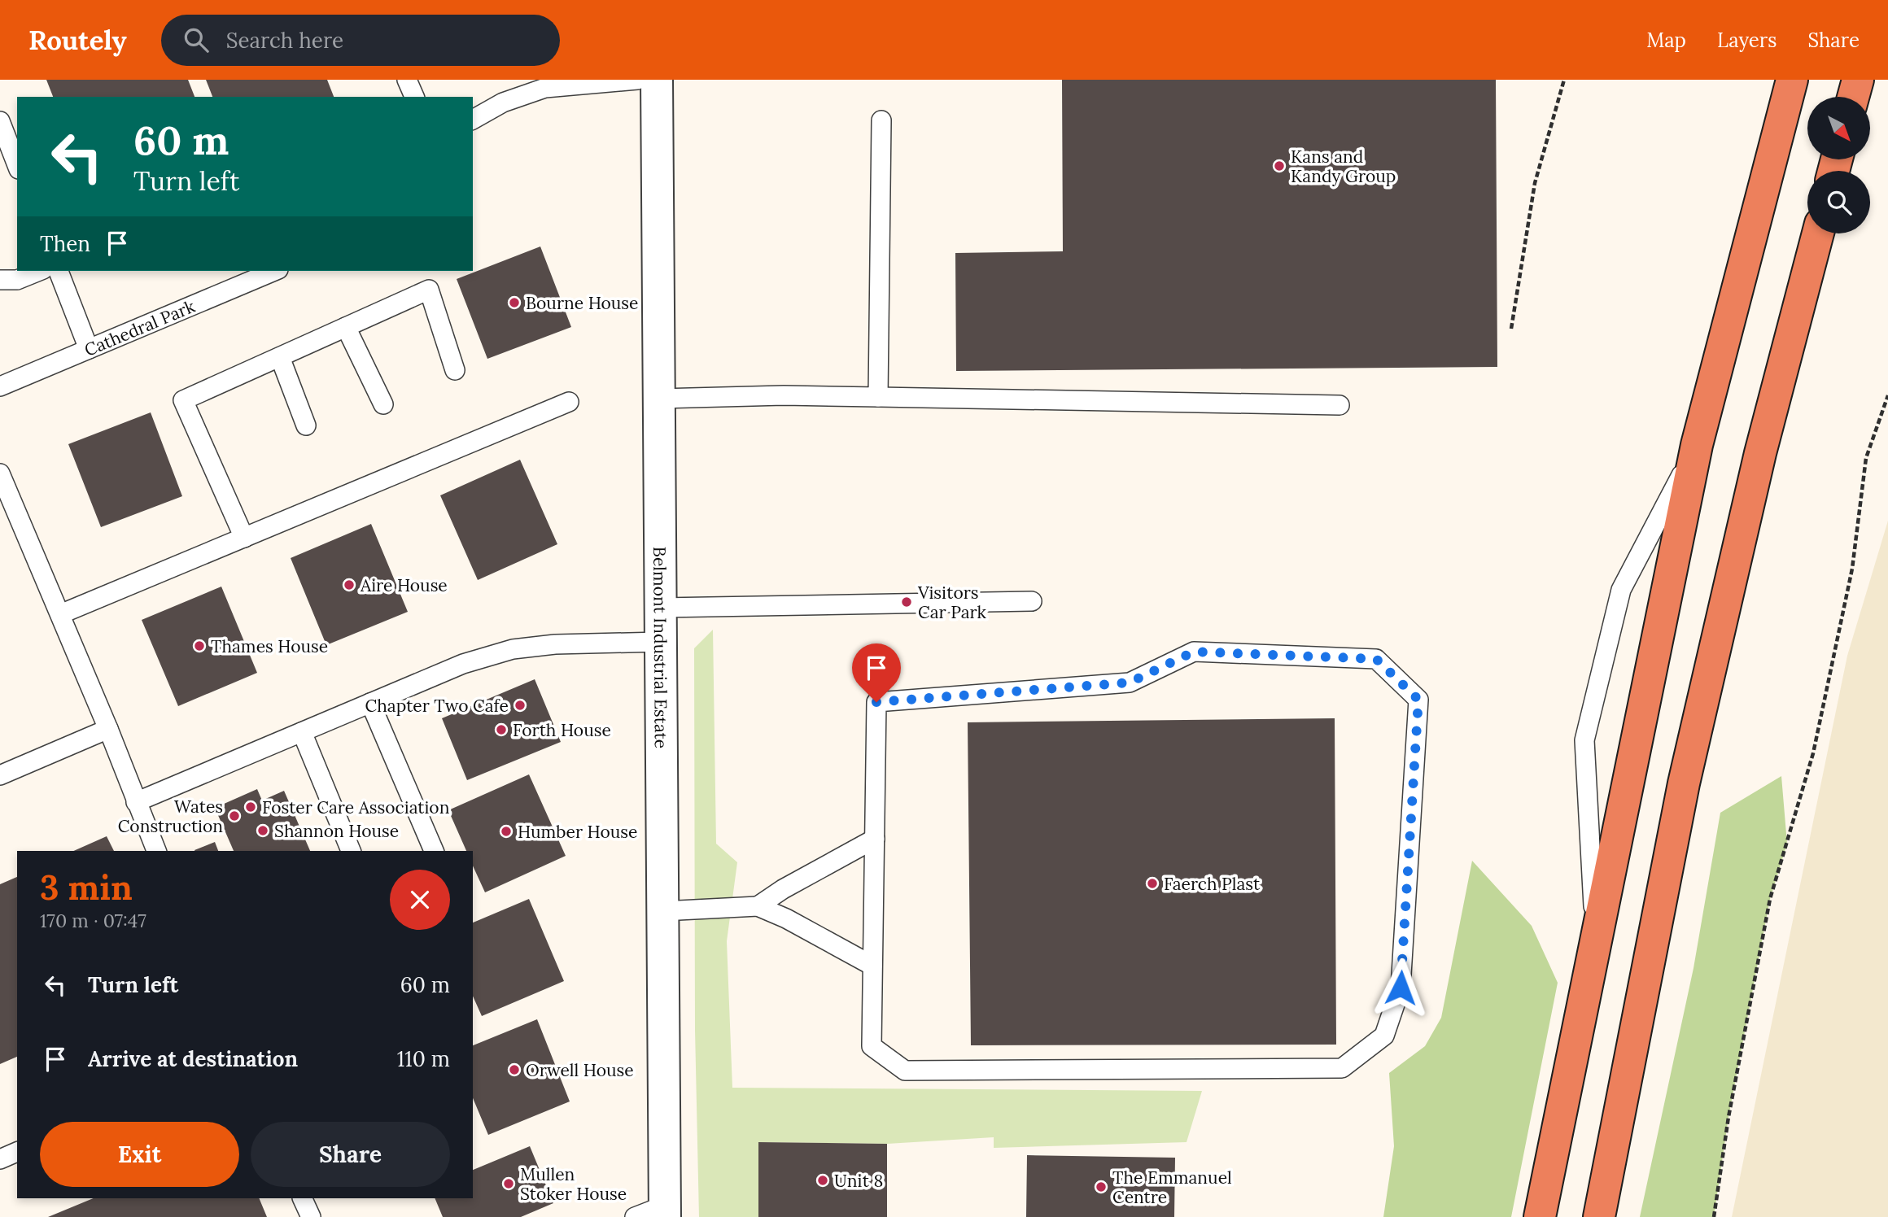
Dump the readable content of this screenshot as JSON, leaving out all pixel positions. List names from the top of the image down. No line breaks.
{"streets":{"street":["Belmont Industrial Estate"],"lane":["Cathedral Park"]},"places":["Kans and Kandy Group","Bourne House","Aire House","Visitors Car Park","Thames House","Chapter Two Cafe","Forth House","Foster Care Association","Wates Construction","Shannon House","Humber House","Faerch Plast","Orwell House","Unit 8","Mullen Stoker House","The Emmanuel Centre"],"north":"bottom right","page":{"header":"Routely","search":"Search here","nav":["Map","Layers","Share"],"turn":["60 m","Turn left"],"then":"Then","heading":["3 min","170 m · 07:47"],"list":[{"name":"Turn left","value":"60 m"},{"name":"Arrive at destination","value":"110 m"}],"buttons":["Exit","Share"]}}
